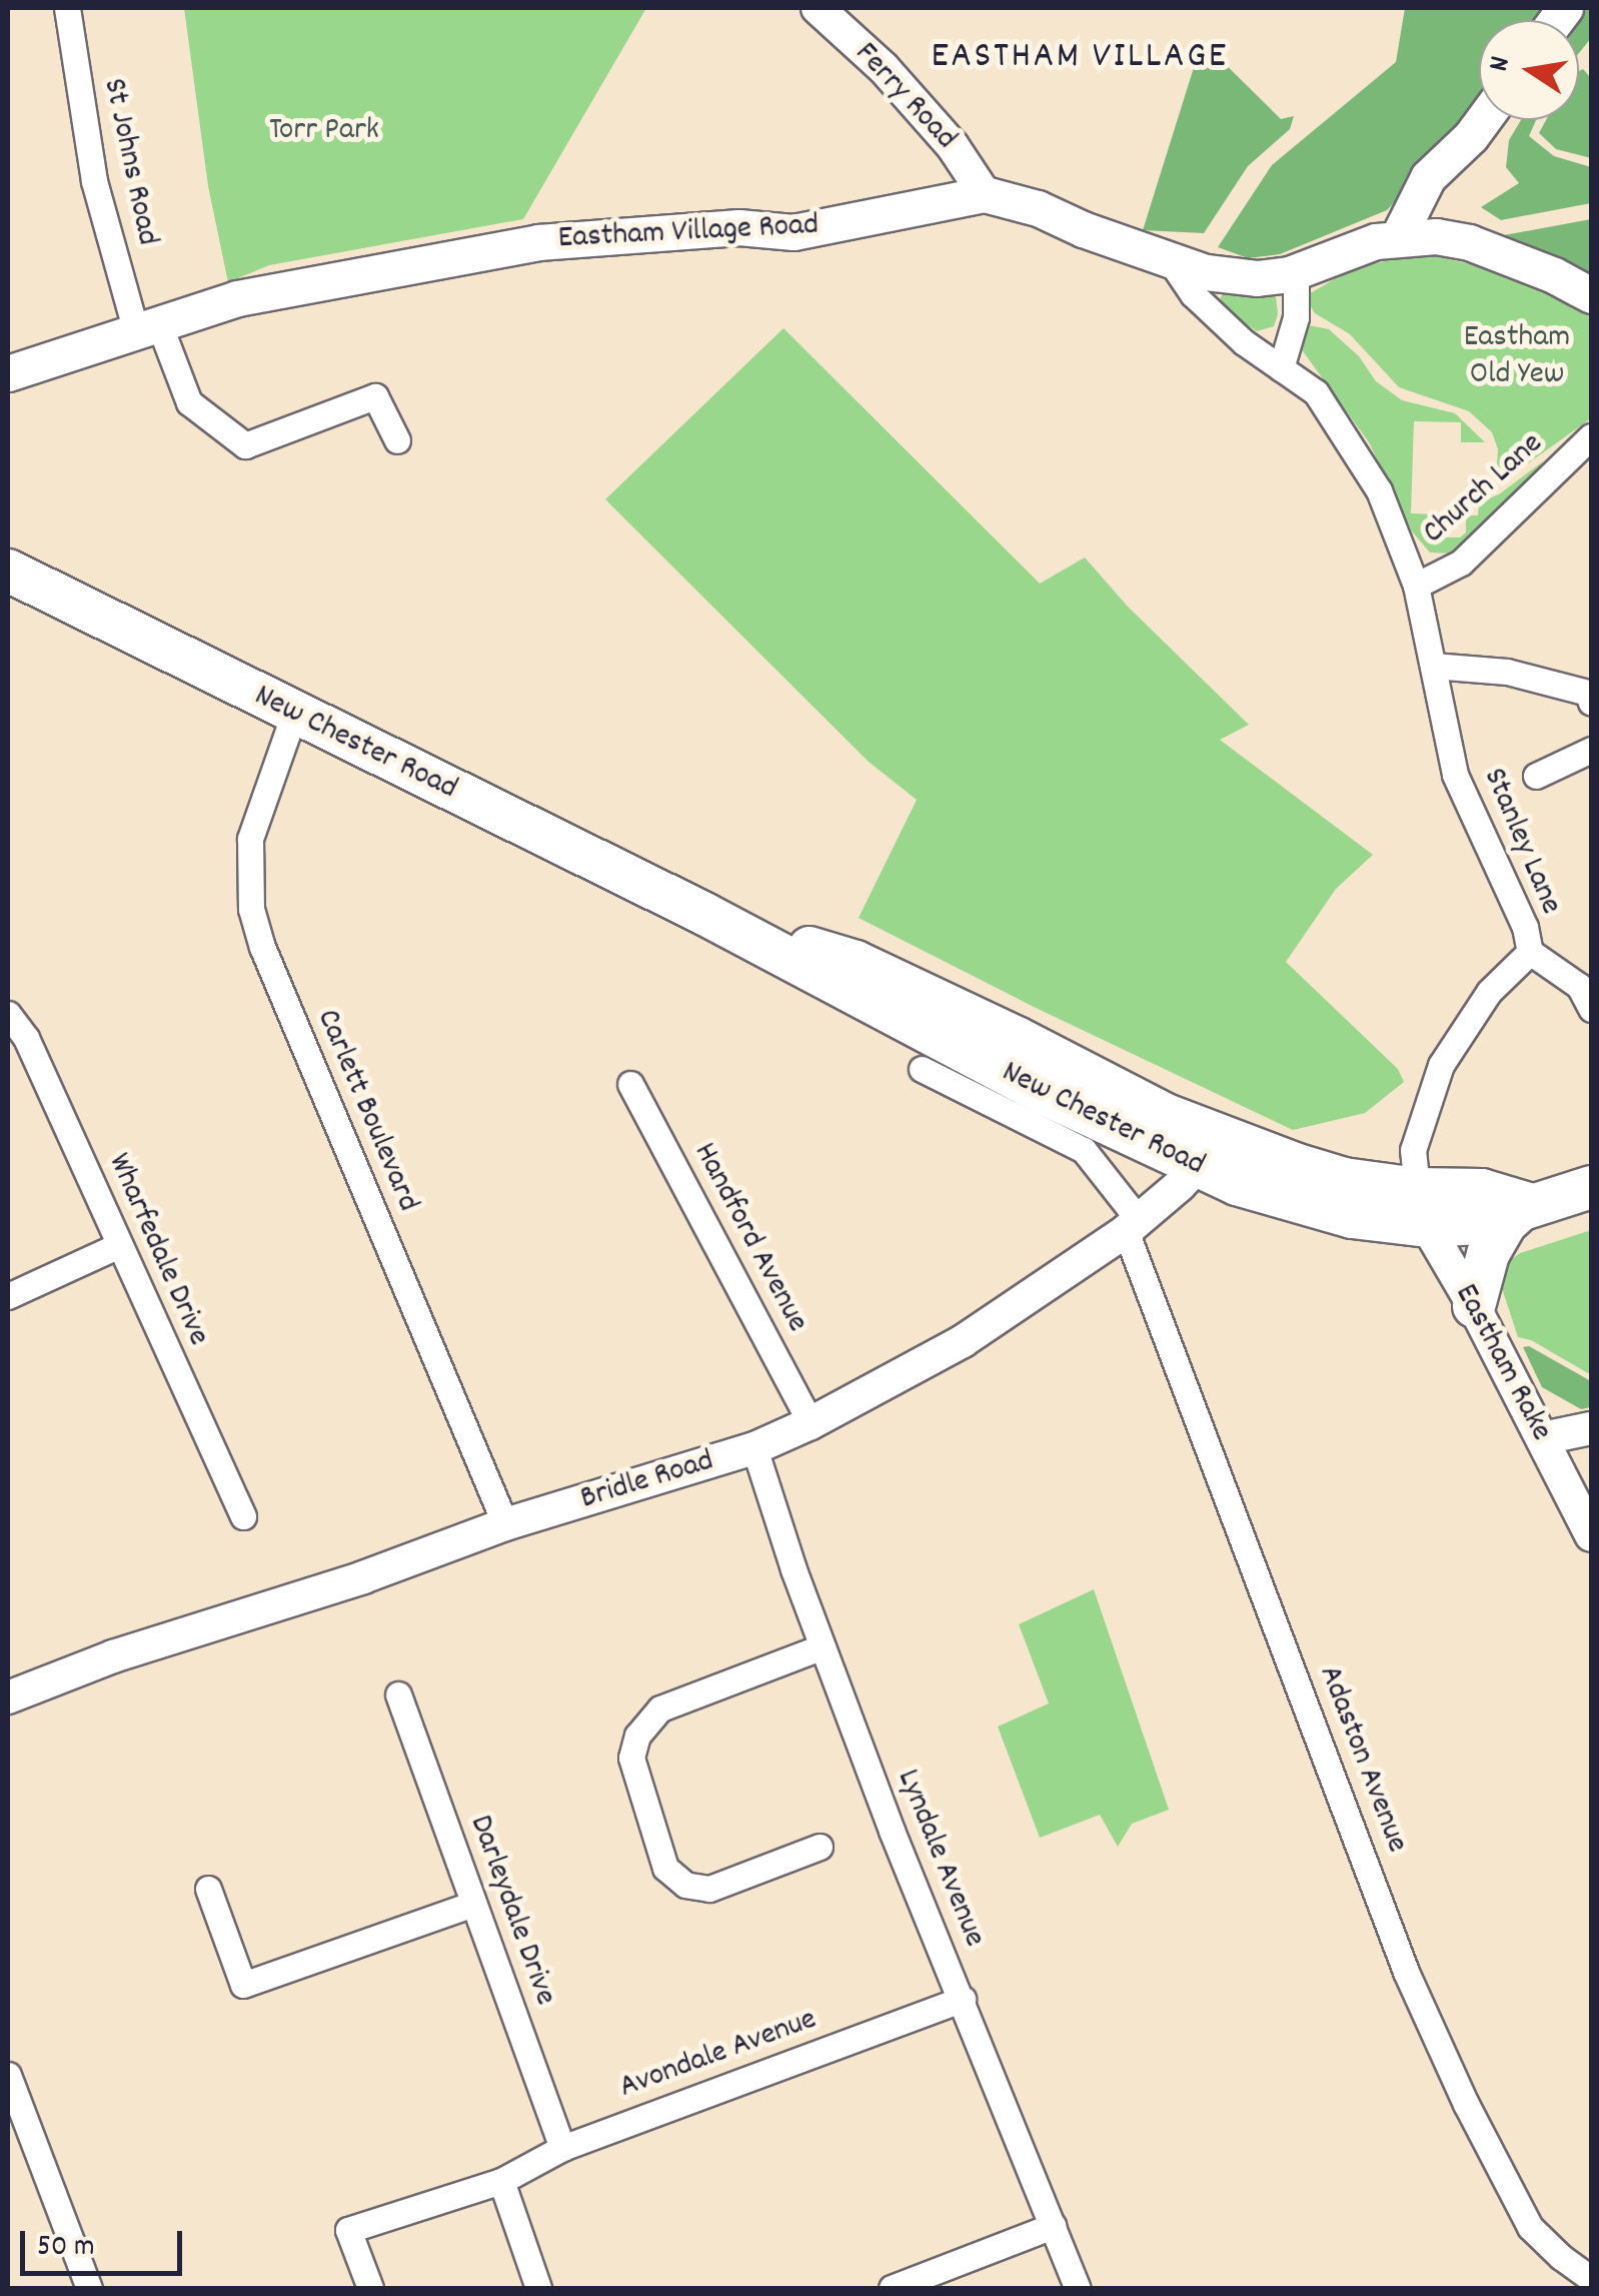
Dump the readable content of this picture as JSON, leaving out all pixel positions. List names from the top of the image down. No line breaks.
{"streets":{"highway":["New Chester Road"],"main road":["Eastham Village Road"],"street":["Ferry Road","St Johns Road","Church Lane","Stanley Lane","Carlett Boulevard","Handford Avenue","Wharfedale Drive","Eastham Rake","Bridle Road","Adaston Avenue","Lyndale Avenue","Darleydale Drive","Avondale Avenue"]},"crossings":[["Ferry Road","Eastham Village Road"],["St Johns Road","Eastham Village Road"],["Eastham Village Road","Stanley Lane"],["Church Lane","Stanley Lane"],["New Chester Road","Stanley Lane"],["New Chester Road","Carlett Boulevard"],["New Chester Road","Eastham Rake"],["New Chester Road","Bridle Road"],["New Chester Road","Adaston Avenue"],["Stanley Lane","Eastham Rake"],["Carlett Boulevard","Bridle Road"],["Handford Avenue","Bridle Road"],["Bridle Road","Adaston Avenue"],["Bridle Road","Lyndale Avenue"],["Lyndale Avenue","Avondale Avenue"],["Darleydale Drive","Avondale Avenue"]],"districts":["EASTHAM VILLAGE"],"parks":["Torr Park","Eastham Old Yew"],"scale_bar":"50 m","north":"left"}
